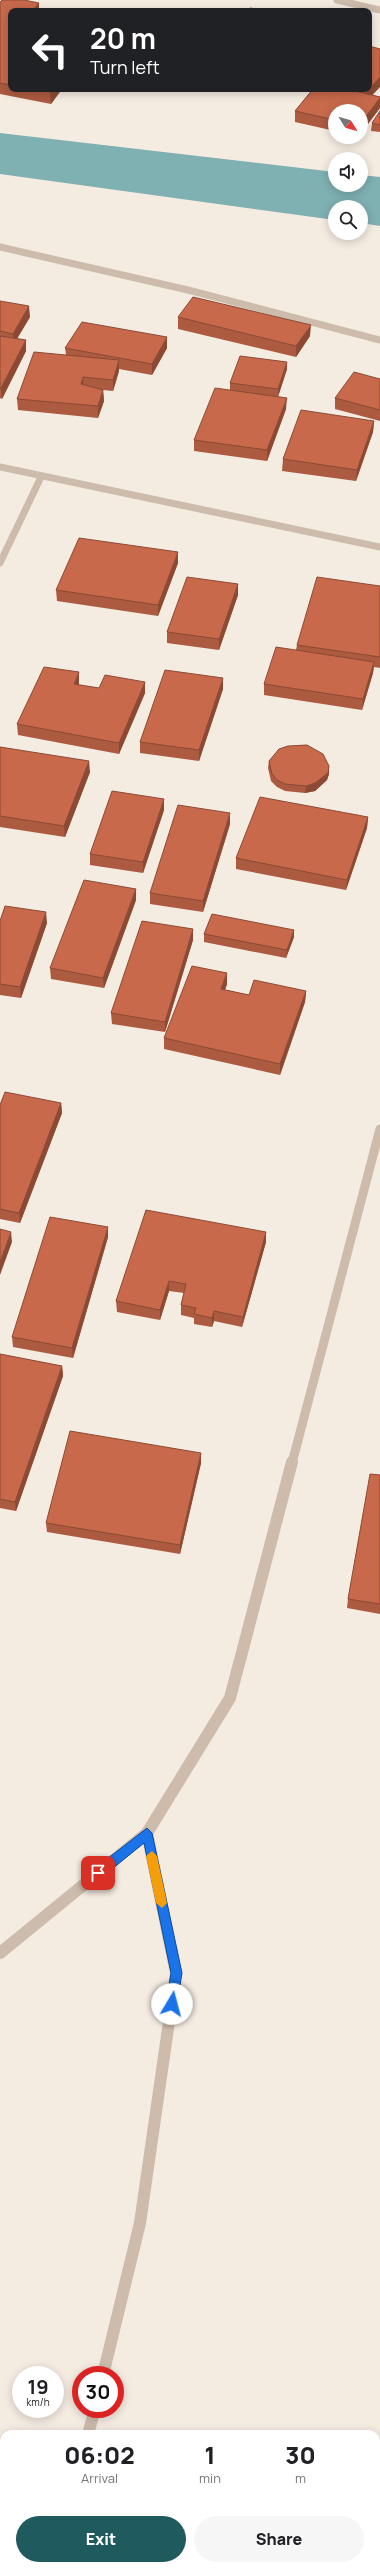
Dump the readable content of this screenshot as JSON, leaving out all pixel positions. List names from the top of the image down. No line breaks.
{"north":"bottom right","page":{"turn":["20 m","Turn left"],"speed":"19 km/h","limit":"30","eta":["06:02","Arrival","1","min","30","m"],"buttons":["Exit","Share"]}}
